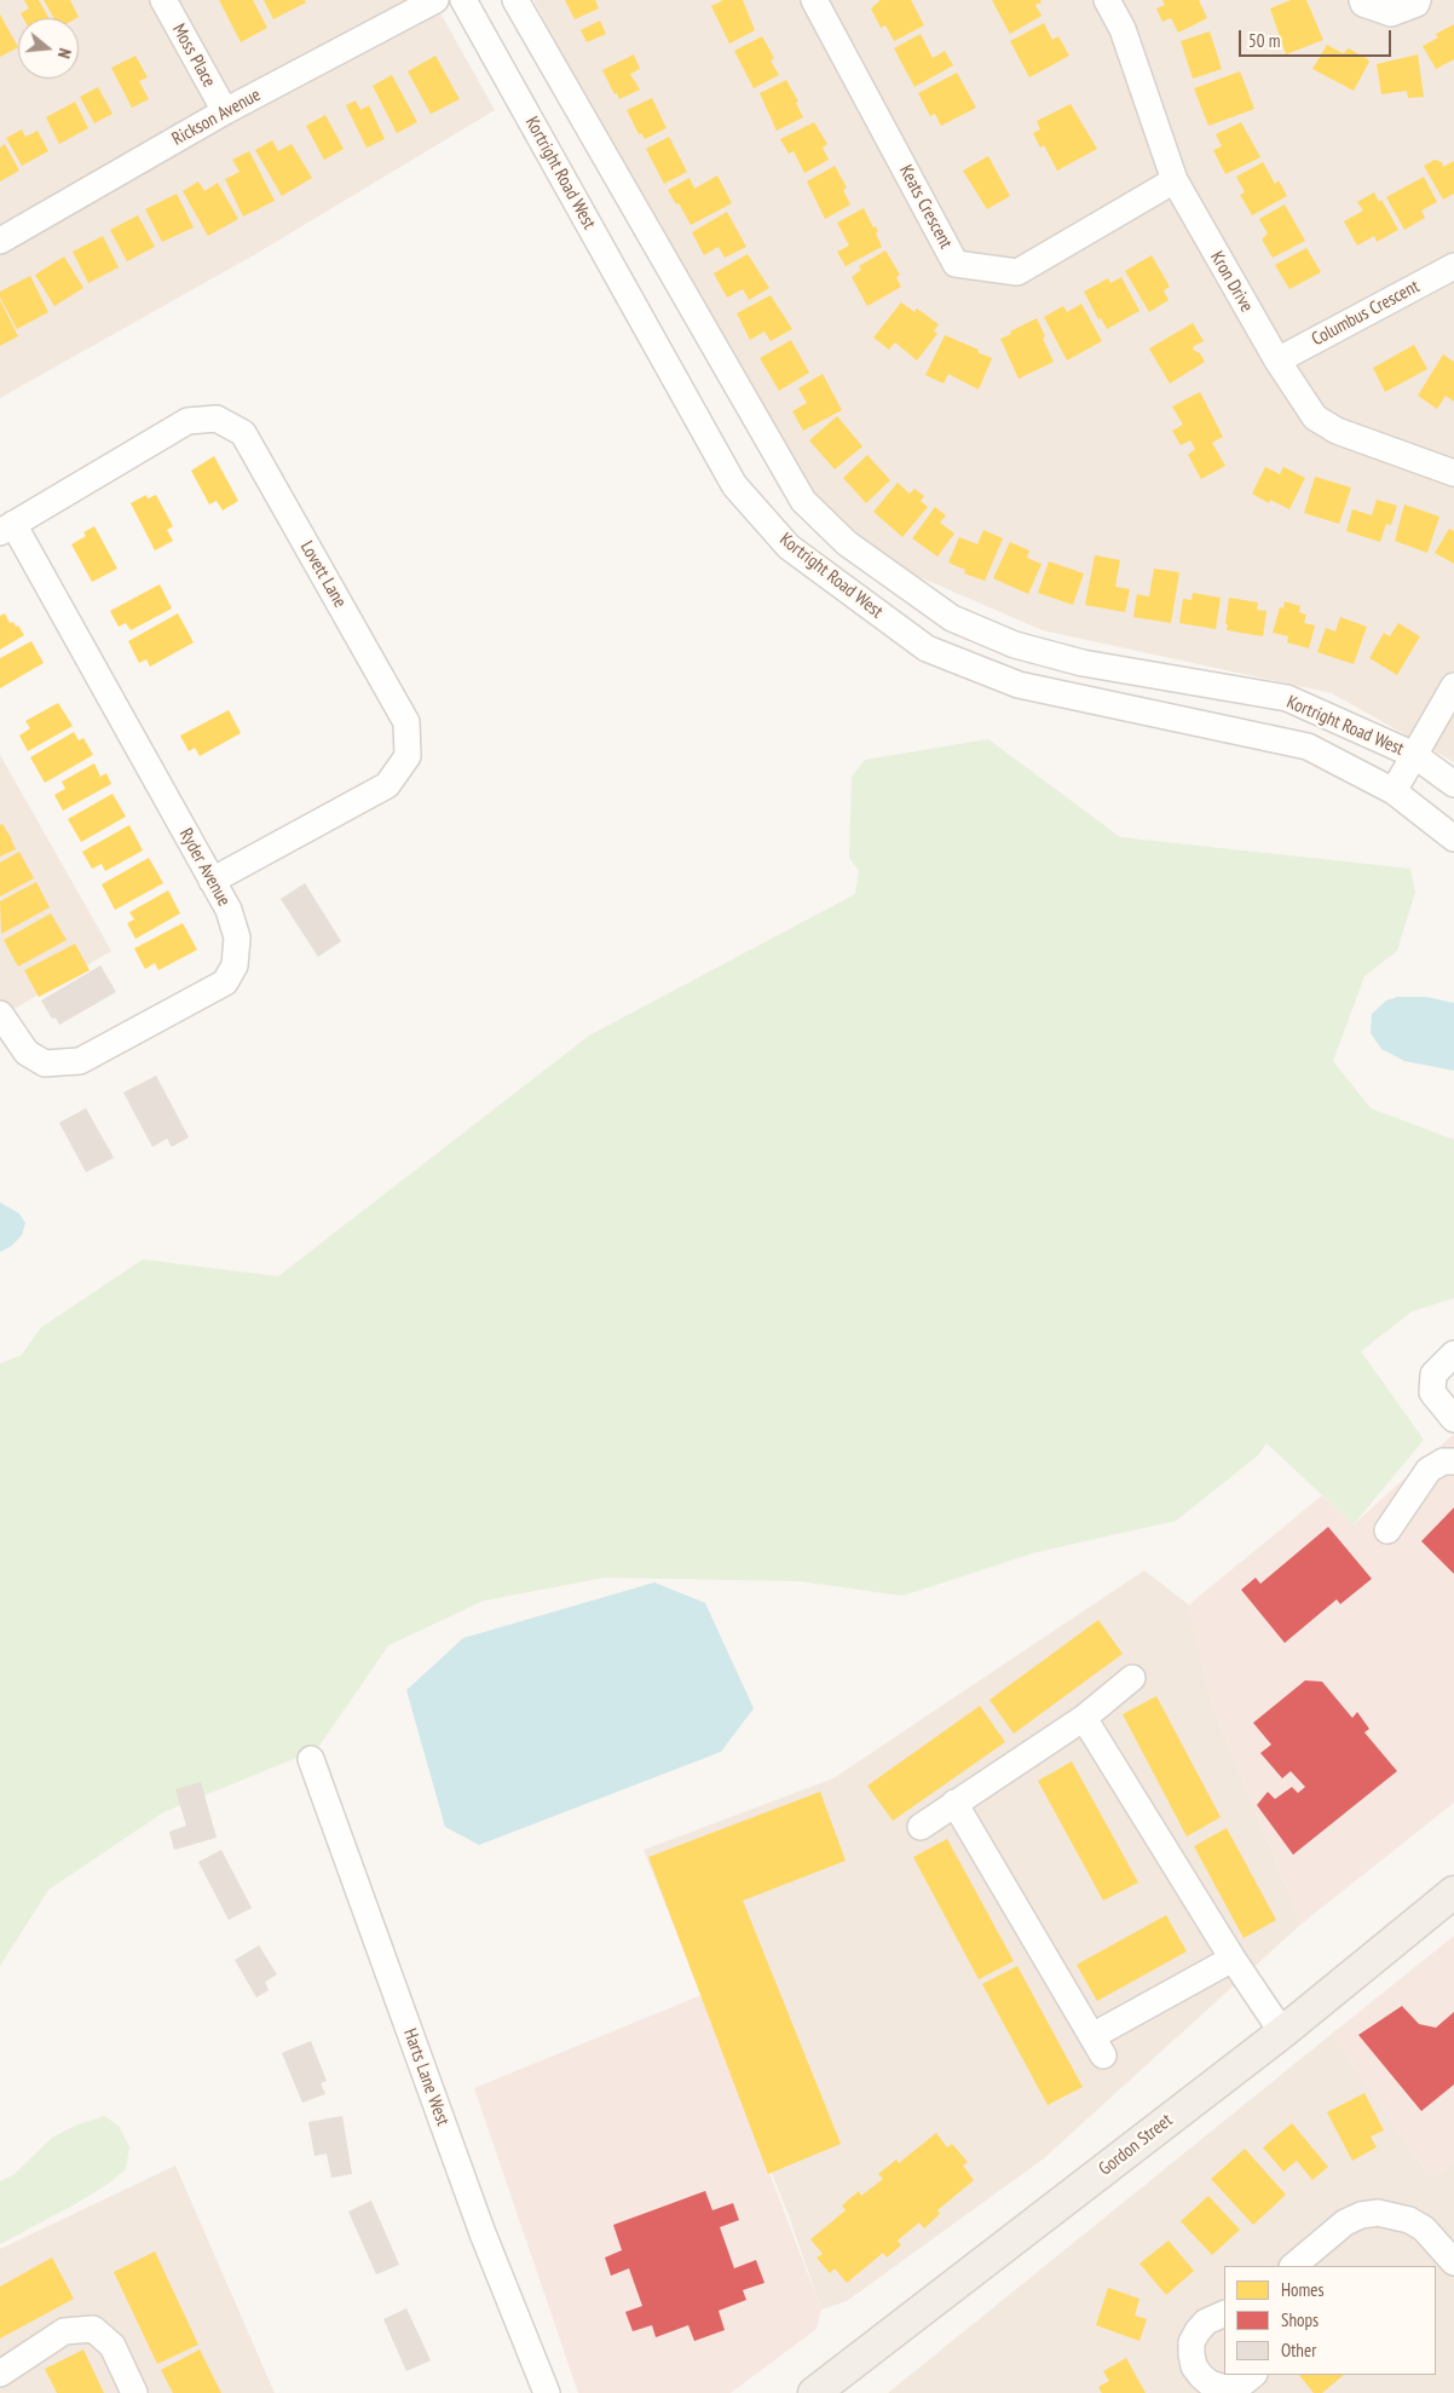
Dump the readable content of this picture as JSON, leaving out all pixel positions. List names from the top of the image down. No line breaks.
{"streets":{"main road":["Gordon Street"],"street":["Moss Place","Rickson Avenue","Kortright Road West","Keats Crescent","Kron Drive","Columbus Crescent","Lovett Lane","Ryder Avenue","Harts Lane West"]},"crossings":[["Moss Place","Rickson Avenue"],["Keats Crescent","Kron Drive"],["Kron Drive","Columbus Crescent"],["Lovett Lane","Ryder Avenue"]],"legend":["Homes","Shops","Other"],"scale_bar":"50 m","north":"right"}
